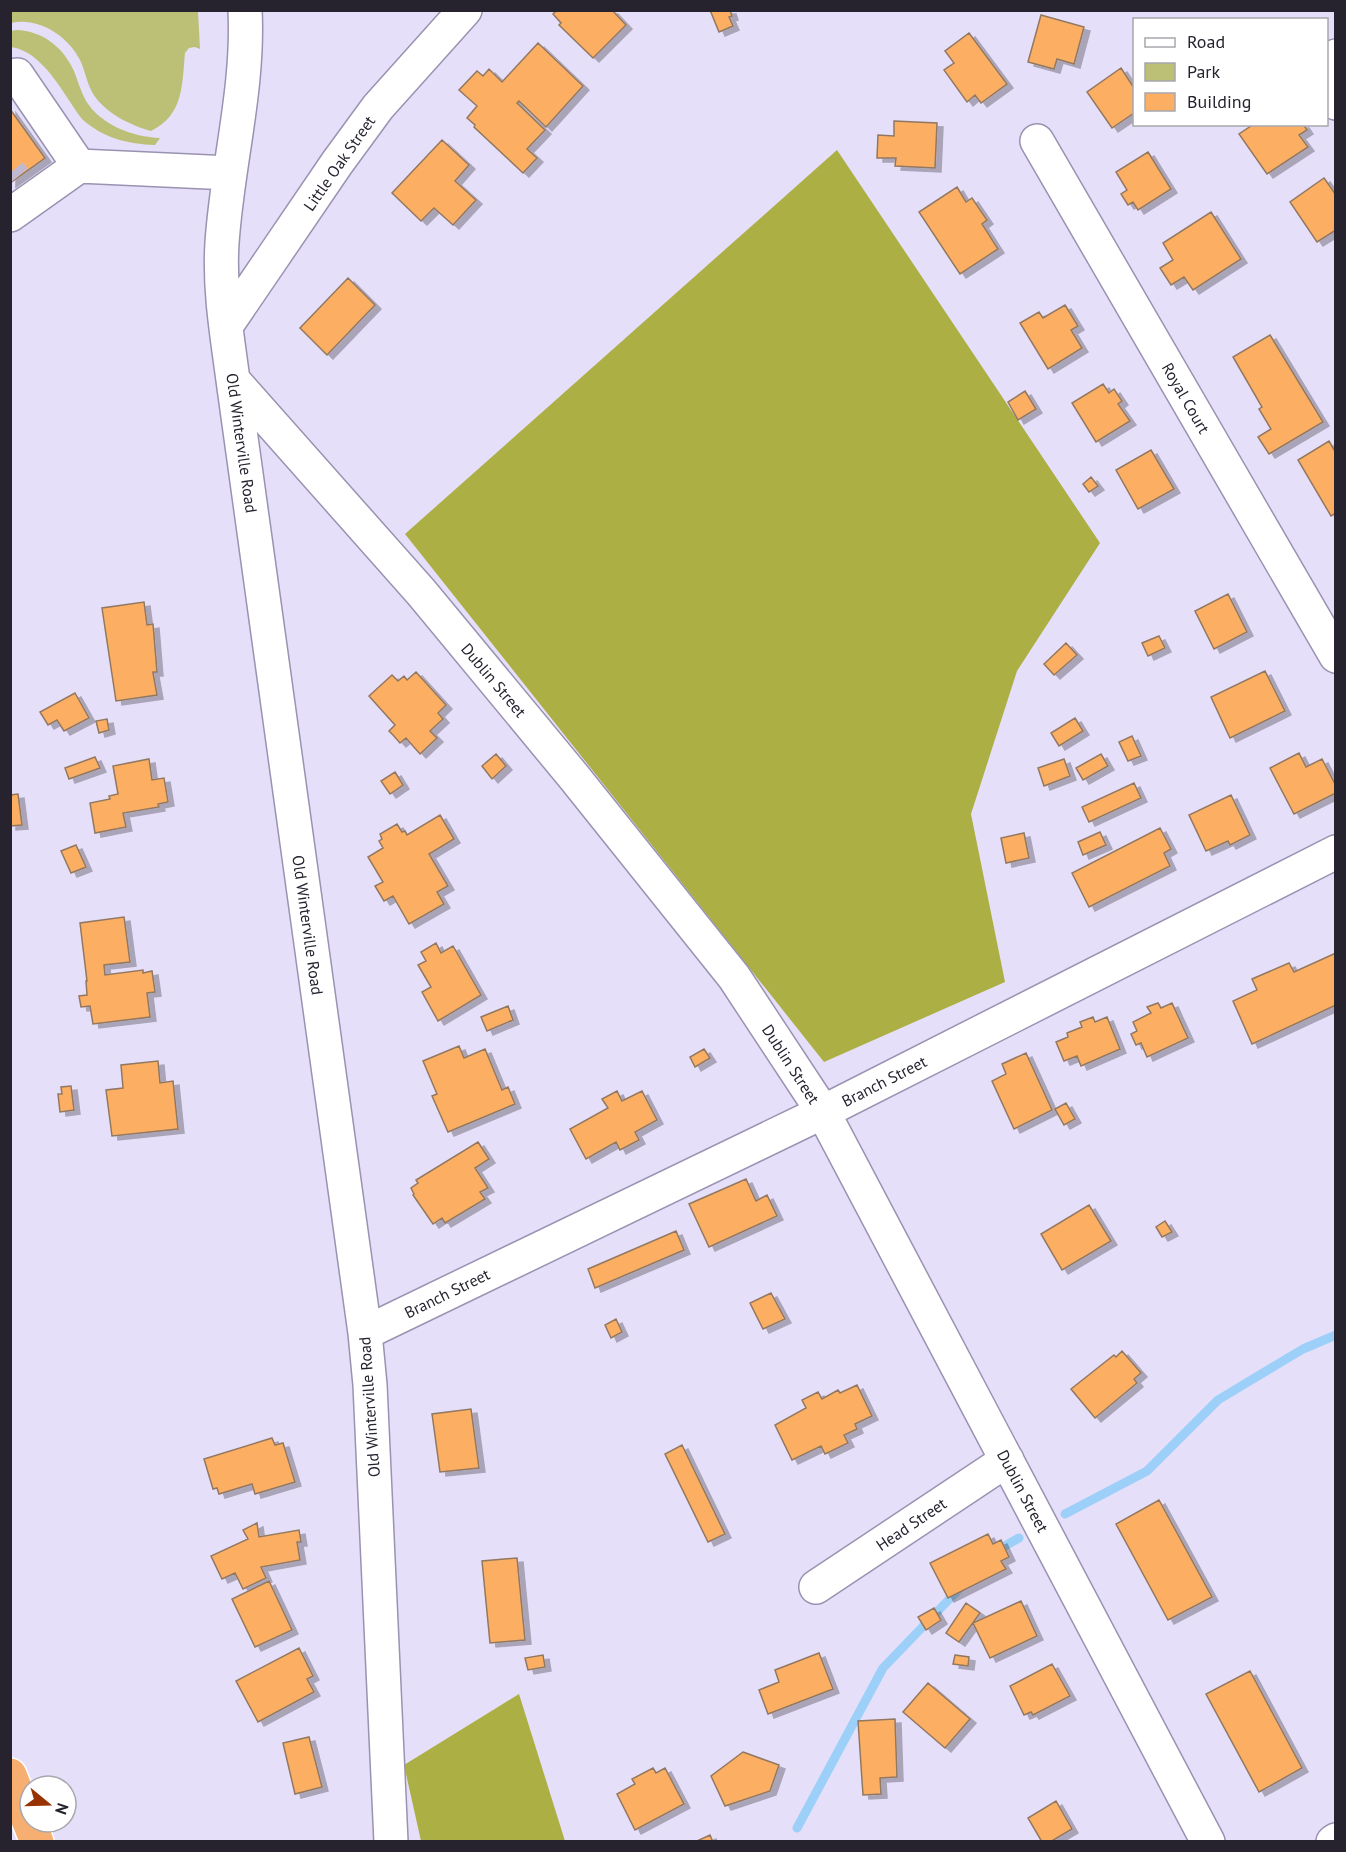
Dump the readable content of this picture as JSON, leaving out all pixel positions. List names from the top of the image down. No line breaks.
{"streets":{"street":["Little Oak Street","Royal Court","Old Winterville Road","Dublin Street","Branch Street","Head Street"]},"crossings":[["Little Oak Street","Old Winterville Road"],["Old Winterville Road","Dublin Street"],["Old Winterville Road","Branch Street"],["Dublin Street","Branch Street"],["Dublin Street","Head Street"]],"legend":["Road","Park","Building"],"north":"right"}
